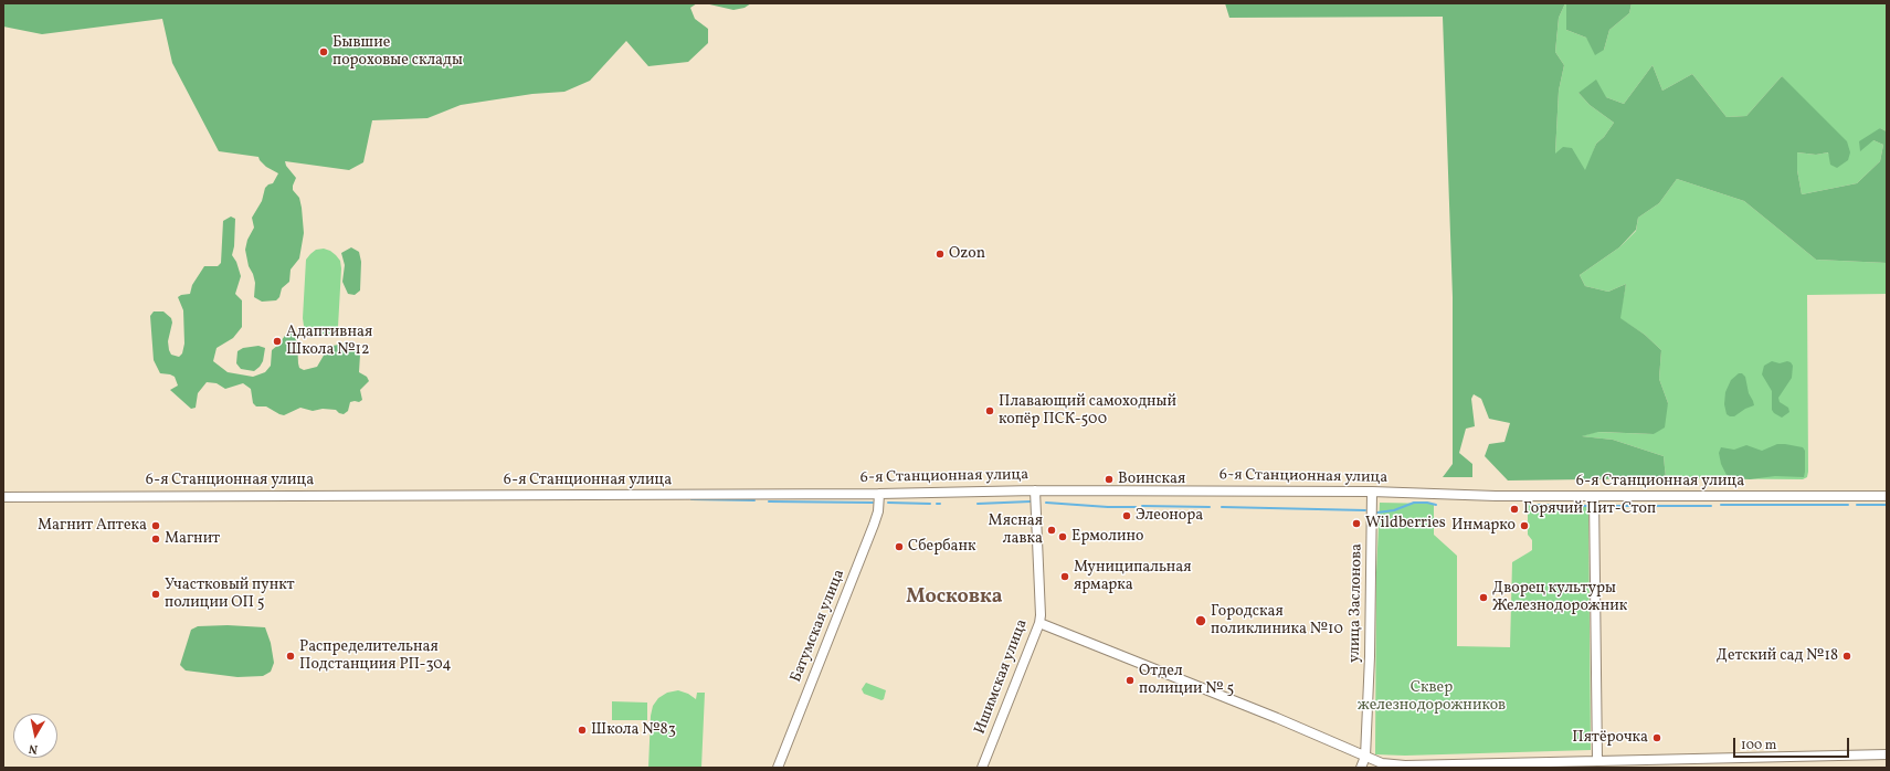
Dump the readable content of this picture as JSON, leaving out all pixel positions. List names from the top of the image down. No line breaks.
{"streets":{"street":["6-я Станционная улица","улица Заслонова","Батумская улица","Ишимская улица"]},"crossings":[["6-я Станционная улица","улица Заслонова"],["6-я Станционная улица","Батумская улица"],["6-я Станционная улица","Ишимская улица"]],"districts":["Московка"],"parks":["Сквер железнодорожников"],"places":["Бывшие пороховые склады","Ozon","Адаптивная Школа №12","Плавающий самоходный копёр ПСК-500","Воинская","Горячий Пит-Стоп","Элеонора","Wildberries","Магнит Аптека","Инмарко","Мясная лавка","Ермолино","Магнит","Сбербанк","Муниципальная ярмарка","Участковый пункт полиции ОП 5","Дворец культуры Железнодорожник","Городская поликлиника №10","Распределительная Подстанциия РП-304","Детский сад №18","Отдел полиции № 5","Школа №83","Пятёрочка"],"scale_bar":"100 m","north":"bottom"}
